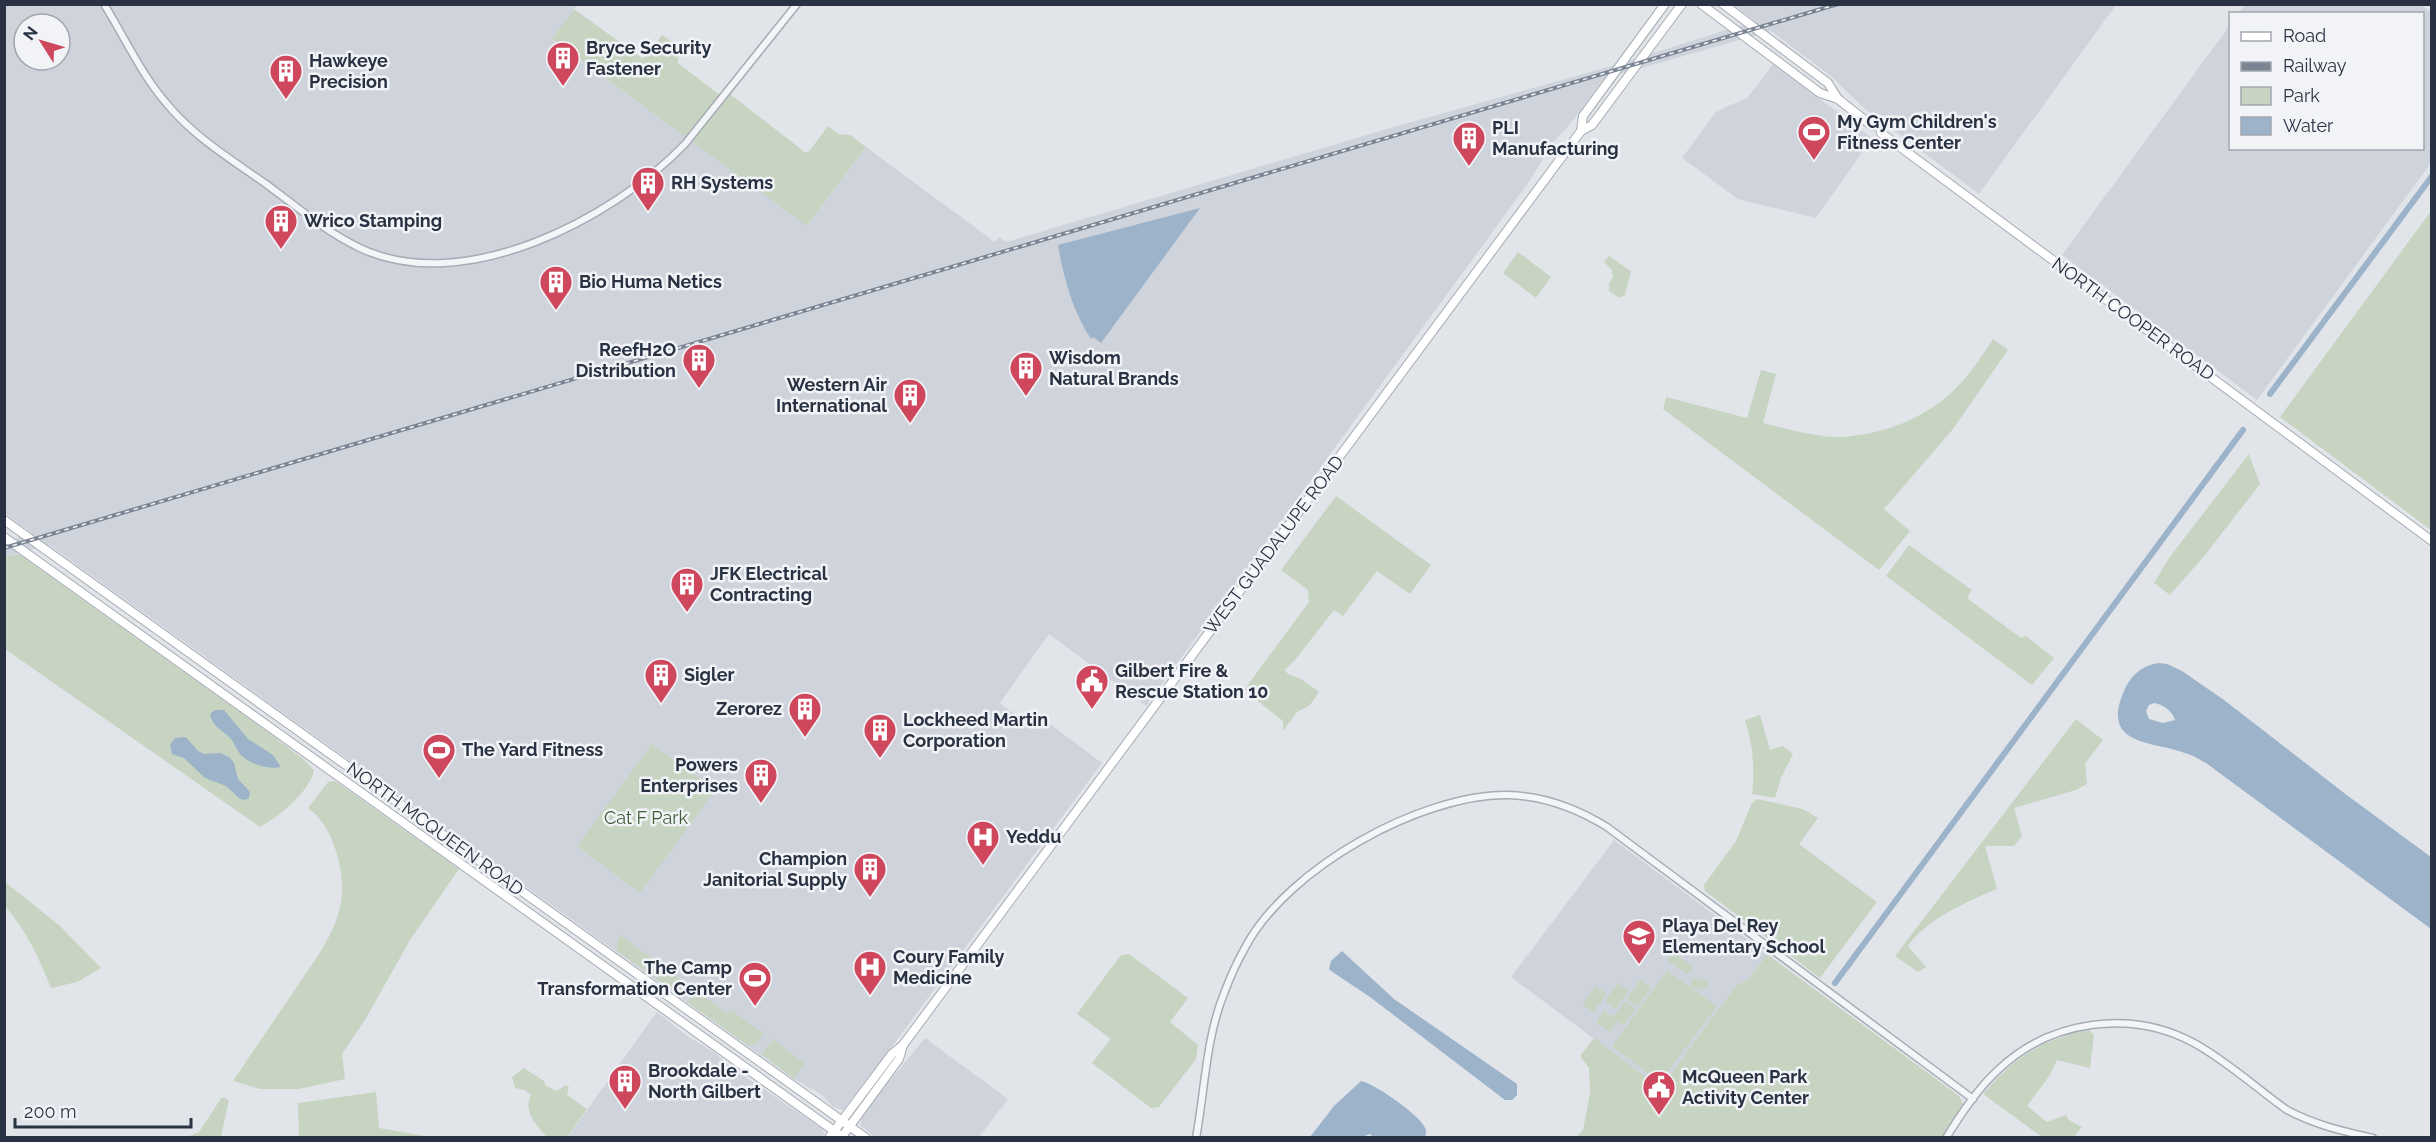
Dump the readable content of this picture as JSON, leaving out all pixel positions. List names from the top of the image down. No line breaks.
{"streets":{"main road":["NORTH COOPER ROAD","WEST GUADALUPE ROAD","NORTH MCQUEEN ROAD"]},"crossings":[["WEST GUADALUPE ROAD","NORTH MCQUEEN ROAD"]],"parks":["Cat F Park"],"places":{"building":["Bryce Security Fastener","Hawkeye Precision","PLI Manufacturing","RH Systems","Wrico Stamping","Bio Huma Netics","ReefH2O Distribution","Wisdom Natural Brands","Western Air International","JFK Electrical Contracting","Sigler","Zerorez","Lockheed Martin Corporation","Powers Enterprises","Champion Janitorial Supply","Brookdale - North Gilbert"],"sports":["My Gym Children's Fitness Center","The Yard Fitness","The Camp Transformation Center"],"public building":["Gilbert Fire & Rescue Station 10","McQueen Park Activity Center"],"hospital":["Yeddu","Coury Family Medicine"],"school or university":["Playa Del Rey Elementary School"]},"legend":["Road","Railway","Park","Water"],"scale_bar":"200 m","north":"top left"}
